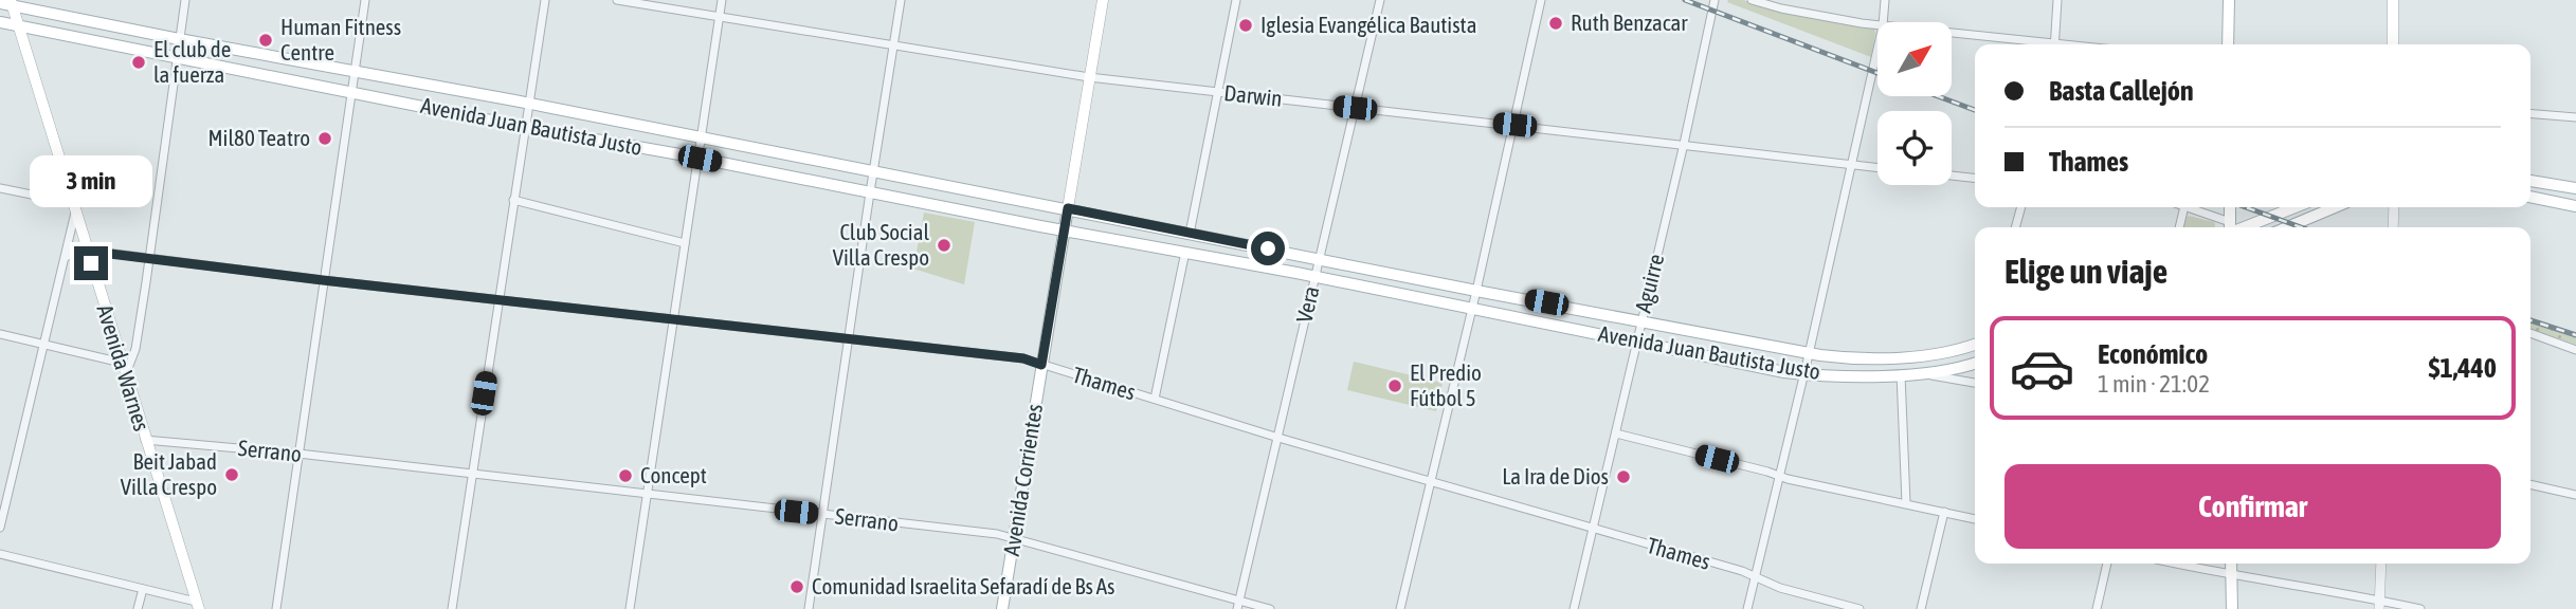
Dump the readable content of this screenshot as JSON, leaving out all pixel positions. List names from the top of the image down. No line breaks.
{"streets":{"main road":["Avenida Juan Bautista Justo","Avenida Warnes","Avenida Corrientes"],"street":["Darwin","Aguirre","Vera","Thames","Serrano"]},"crossings":[["Darwin","Aguirre"],["Darwin","Vera"],["Darwin","Avenida Corrientes"],["Avenida Juan Bautista Justo","Aguirre"],["Avenida Juan Bautista Justo","Vera"],["Avenida Juan Bautista Justo","Avenida Warnes"],["Avenida Juan Bautista Justo","Avenida Corrientes"],["Aguirre","Thames"],["Vera","Thames"],["Vera","Serrano"],["Avenida Warnes","Thames"],["Avenida Warnes","Serrano"],["Thames","Avenida Corrientes"],["Serrano","Avenida Corrientes"]],"places":["Ruth Benzacar","Iglesia Evangélica Bautista","Human Fitness Centre","El club de la fuerza","Mil80 Teatro","Club Social Villa Crespo","El Predio Fútbol 5","Beit Jabad Villa Crespo","Concept","La Ira de Dios","Comunidad Israelita Sefaradí de Bs As"],"north":"top right","page":{"banner":["Basta Callejón","Thames"],"bubble":"3 min","heading":"Elige un viaje","list":[{"name":"Económico","note":"1 min · 21:02","value":"$1,440"}],"buttons":"Confirmar"}}
